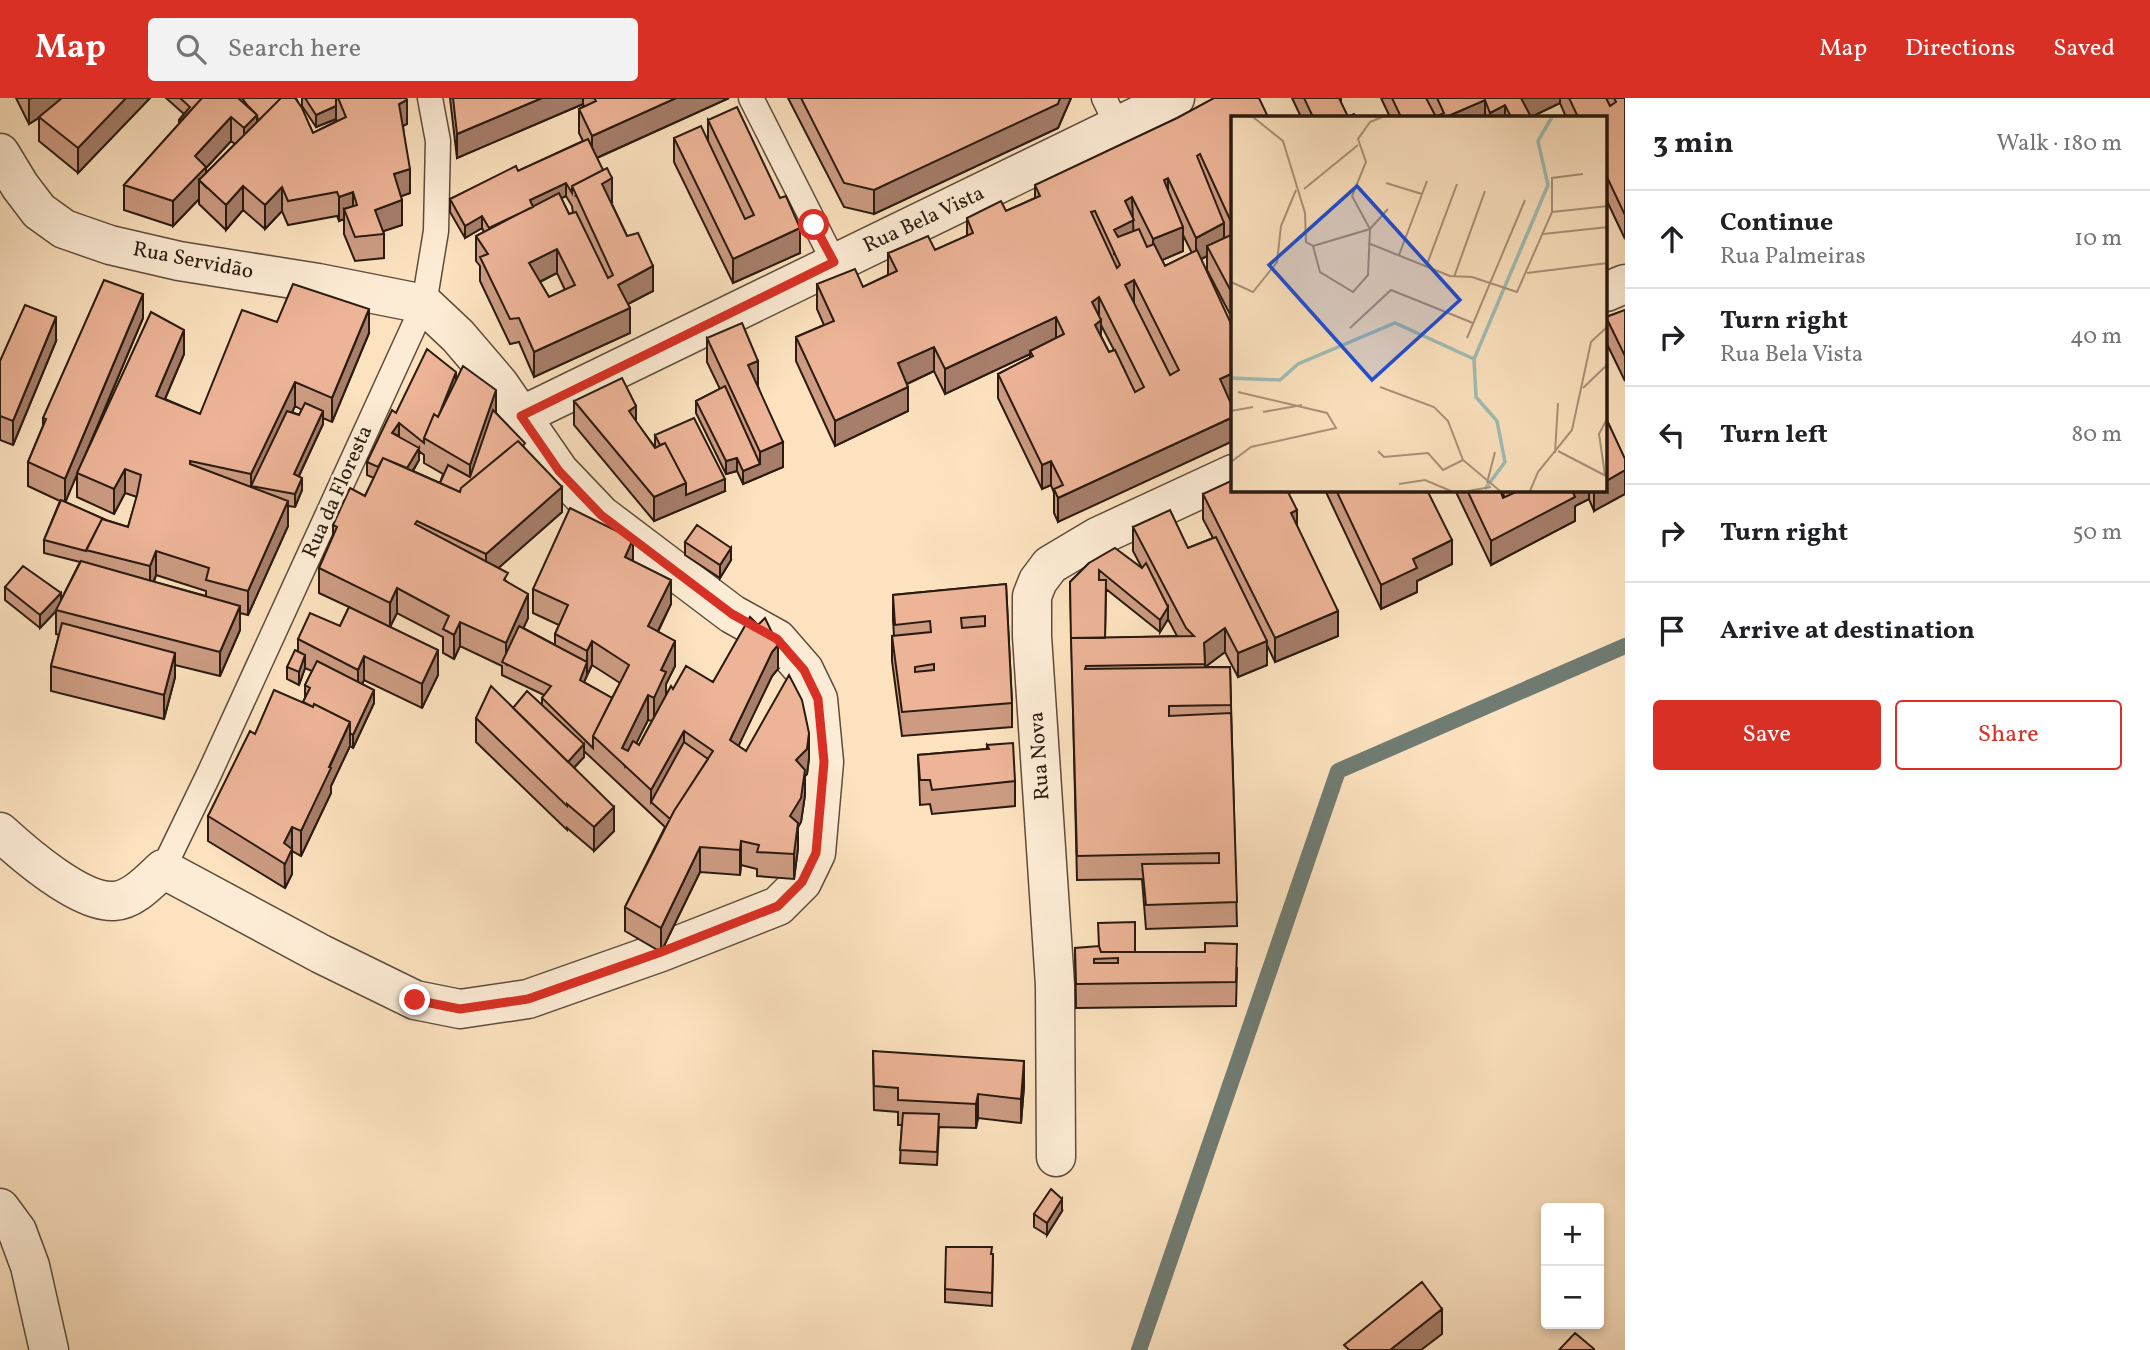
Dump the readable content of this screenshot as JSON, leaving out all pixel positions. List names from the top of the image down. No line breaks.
{"streets":{"street":["Rua Bela Vista","Rua Servidão","Rua Nova"],"lane":["Rua da Floresta"]},"crossings":[["Rua Servidão","Rua da Floresta"]],"page":{"header":"Map","search":"Search here","nav":["Map","Directions","Saved"],"heading":["3 min","Walk · 180 m"],"list":[["Continue","Rua Palmeiras","10 m"],["Turn right","Rua Bela Vista","40 m"],["Turn left","80 m"],["Turn right","50 m"],"Arrive at destination"],"buttons":["Save","Share"],"map_buttons":["+","−"]}}
